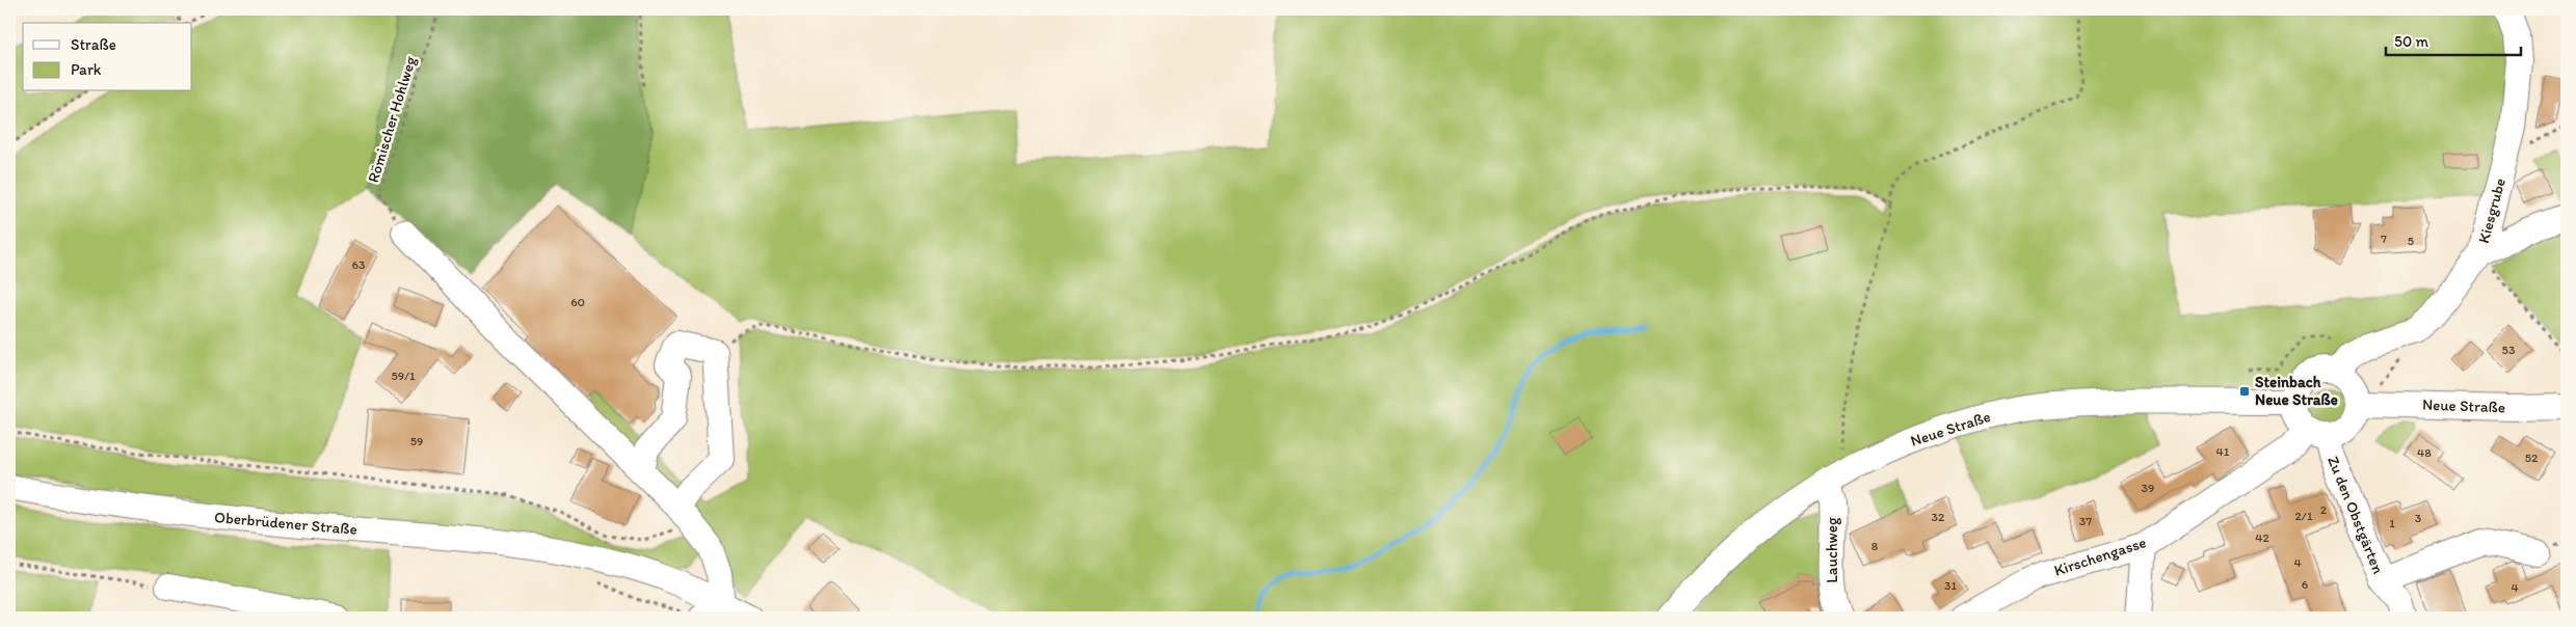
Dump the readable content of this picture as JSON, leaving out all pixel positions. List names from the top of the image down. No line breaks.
{"streets":{"street":["Kiesgrube","Neue Straße","Zu den Obstgärten","Oberbrüdener Straße","Lauchweg","Kirschengasse"],"path":["Römischer Hohlweg"]},"crossings":[["Kiesgrube","Neue Straße"],["Kiesgrube","Zu den Obstgärten"],["Kiesgrube","Kirschengasse"],["Neue Straße","Zu den Obstgärten"],["Neue Straße","Lauchweg"],["Neue Straße","Kirschengasse"],["Zu den Obstgärten","Kirschengasse"]],"places":{"transit":["Steinbach Neue Straße"]},"house_numbers":["7","5","63","60","53","59/1","59","41","48","52","39","2","2/1","32","3","37","1","42","8","4","6","31","4"],"legend":["Straße","Park"],"scale_bar":"50 m"}
